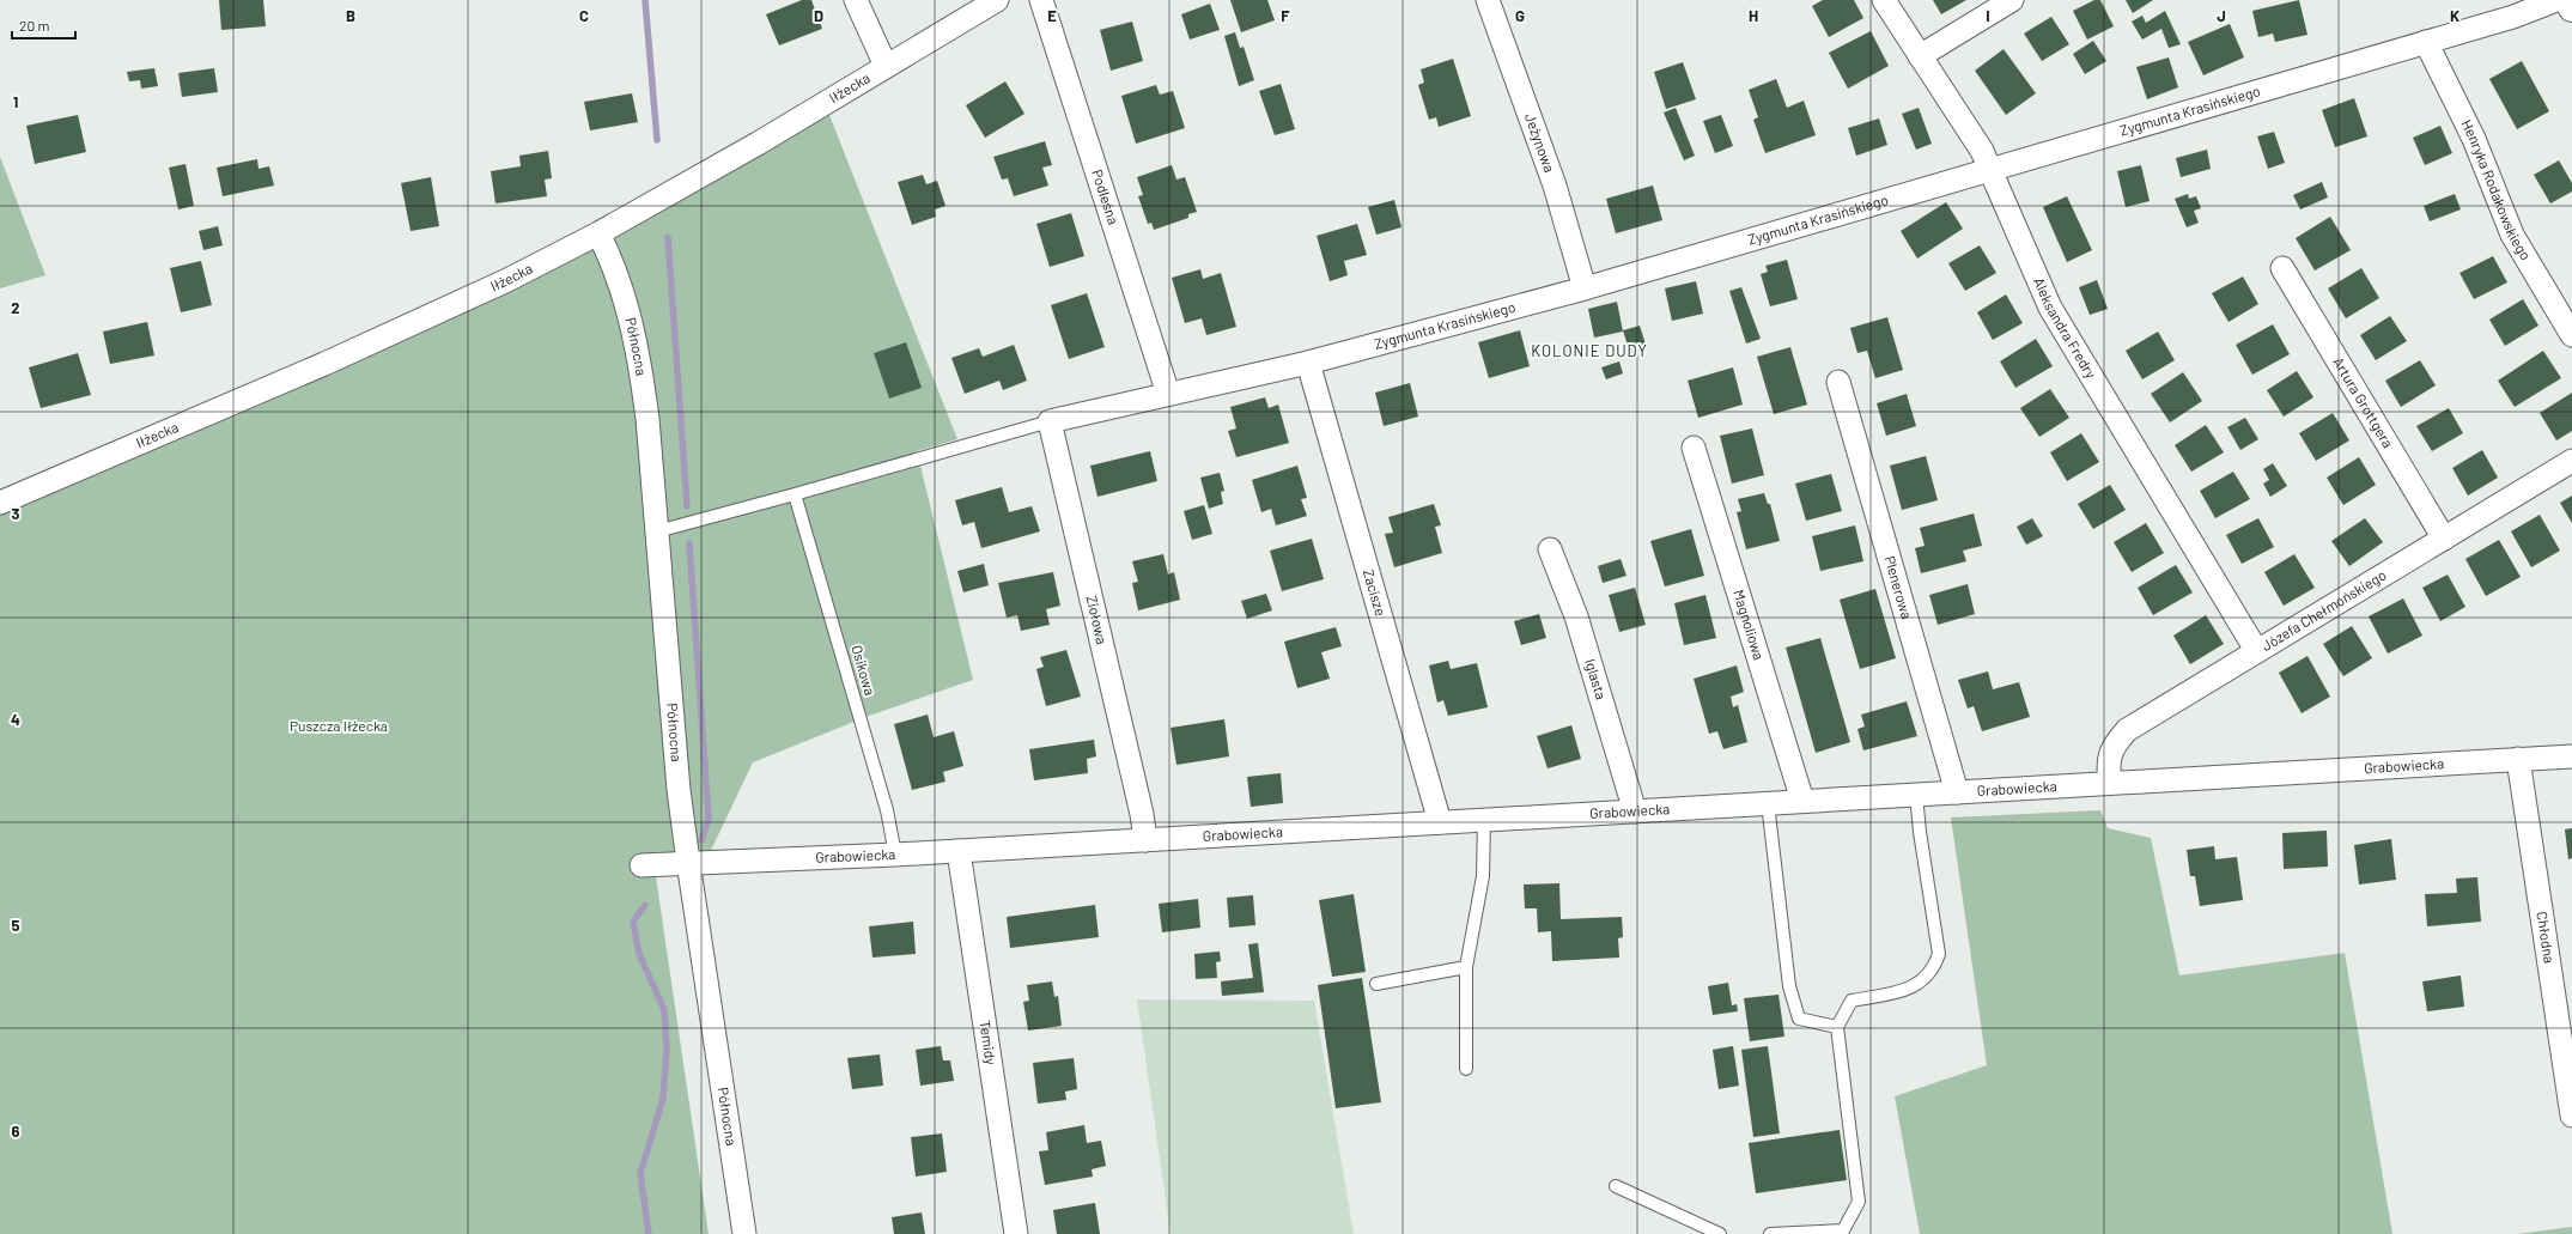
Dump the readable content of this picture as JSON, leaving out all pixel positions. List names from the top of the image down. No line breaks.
{"streets":{"street":["Iłżecka","Zygmunta Krasińskiego","Jeżynowa","Henryka Rodakowskiego","Podleśna","Aleksandra Fredry","Północna","Artura Grottgera","Plenerowa","Zacisze","Józefa Chełmońskiego","Ziołowa","Magnoliowa","Iglasta","Grabowiecka","Chłodna","Temidy"],"lane":["Osikowa"]},"crossings":[["Iłżecka","Północna"],["Zygmunta Krasińskiego","Jeżynowa"],["Zygmunta Krasińskiego","Henryka Rodakowskiego"],["Zygmunta Krasińskiego","Podleśna"],["Zygmunta Krasińskiego","Aleksandra Fredry"],["Zygmunta Krasińskiego","Zacisze"],["Zygmunta Krasińskiego","Ziołowa"],["Aleksandra Fredry","Józefa Chełmońskiego"],["Północna","Grabowiecka"],["Artura Grottgera","Józefa Chełmońskiego"],["Plenerowa","Grabowiecka"],["Zacisze","Grabowiecka"],["Józefa Chełmońskiego","Grabowiecka"],["Ziołowa","Grabowiecka"],["Magnoliowa","Grabowiecka"],["Osikowa","Grabowiecka"],["Iglasta","Grabowiecka"],["Grabowiecka","Chłodna"],["Grabowiecka","Temidy"]],"districts":["KOLONIE DUDY"],"parks":["Puszcza Iłżecka"],"scale_bar":"20 m","grid":{"columns":["B","C","D","E","F","G","H","I","J","K"],"rows":["1","2","3","4","5","6"]}}
